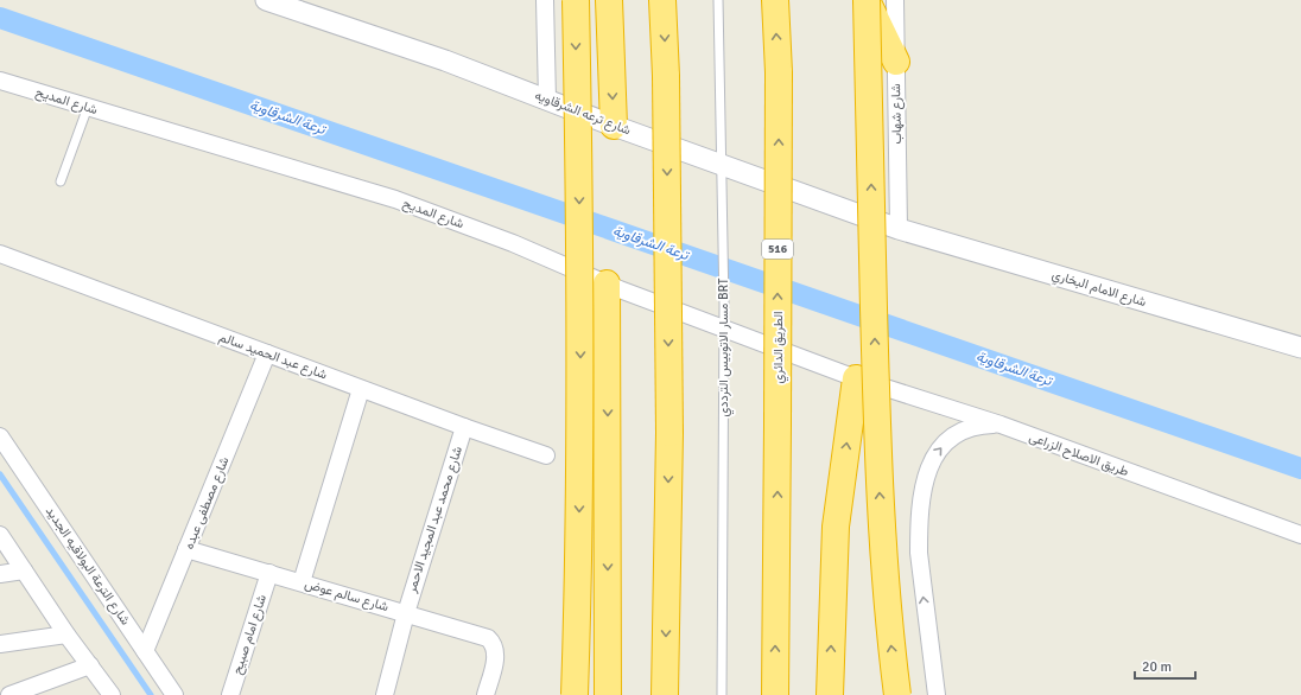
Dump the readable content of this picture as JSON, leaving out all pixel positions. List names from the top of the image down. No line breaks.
{"streets":{"highway":["516","الطريق الدائري"],"street":["شارع المديح","شارع ترعه الشرقاويه","شارع شهاب","شارع الامام البخاري","شارع عبد الحميد سالم","طريق الاصلاح الزراعى","شارع مصطفى عبده","شارع محمد عبد المجيد الاحمر","شارع الترعة البولاقيه الجديد","شارع سالم عوض","شارع امام صبيح"],"lane":["مسار الاتوبيس الترددي BRT"]},"crossings":[["شارع المديح","طريق الاصلاح الزراعى"],["شارع ترعه الشرقاويه","شارع شهاب"],["شارع ترعه الشرقاويه","شارع الامام البخاري"],["شارع شهاب","شارع الامام البخاري"],["شارع عبد الحميد سالم","شارع مصطفى عبده"],["شارع عبد الحميد سالم","شارع محمد عبد المجيد الاحمر"],["شارع مصطفى عبده","شارع الترعة البولاقيه الجديد"],["شارع مصطفى عبده","شارع سالم عوض"],["شارع محمد عبد المجيد الاحمر","شارع سالم عوض"],["شارع سالم عوض","شارع امام صبيح"]],"water":["ترعة الشرقاوية"],"scale_bar":"20 m"}
